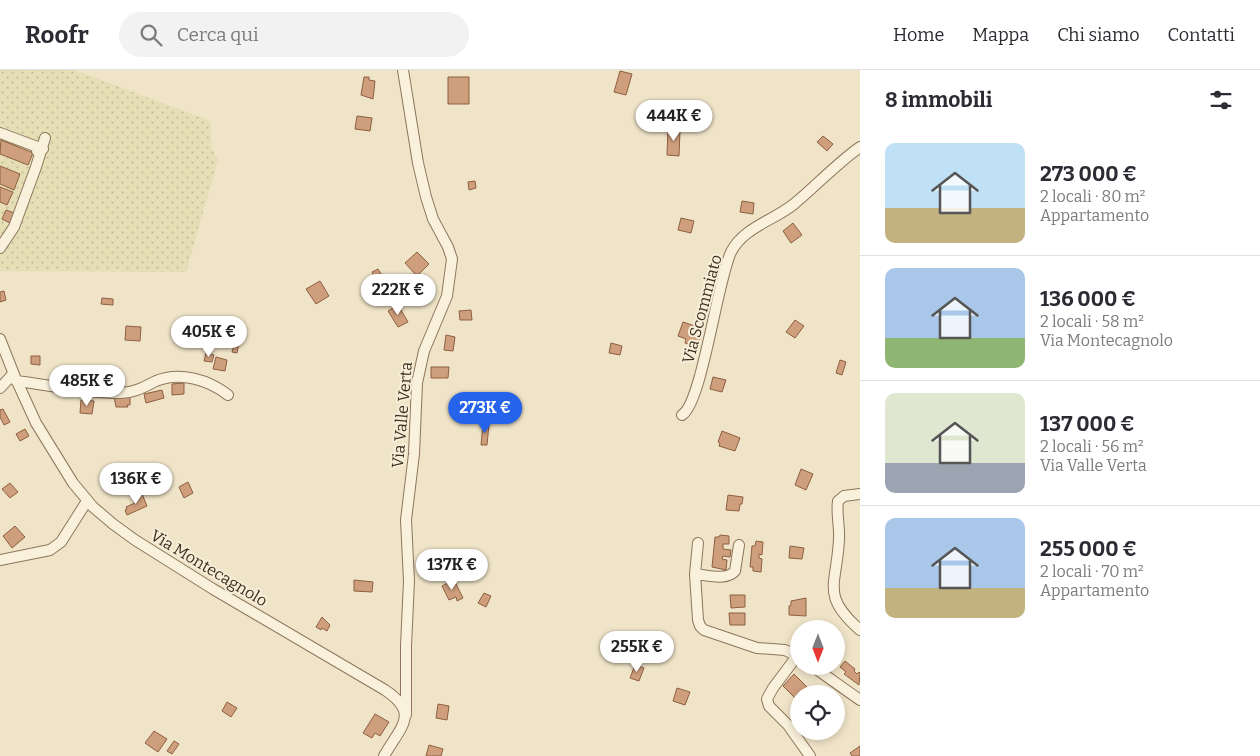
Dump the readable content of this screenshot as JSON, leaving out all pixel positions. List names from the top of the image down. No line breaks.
{"streets":{"street":["Via Scommiato","Via Valle Verta","Via Montecagnolo"]},"crossings":[["Via Valle Verta","Via Montecagnolo"]],"north":"bottom","page":{"header":"Roofr","search":"Cerca qui","nav":["Home","Mappa","Chi siamo","Contatti"],"heading":"8 immobili","price":["444K €","222K €","405K €","485K €","273K €","136K €","137K €","255K €"],"list":[{"name":"273 000 €","note":"2 locali · 80 m² · Appartamento"},{"name":"136 000 €","note":"2 locali · 58 m² · Via Montecagnolo"},{"name":"137 000 €","note":"2 locali · 56 m² · Via Valle Verta"},{"name":"255 000 €","note":"2 locali · 70 m² · Appartamento"}]}}
